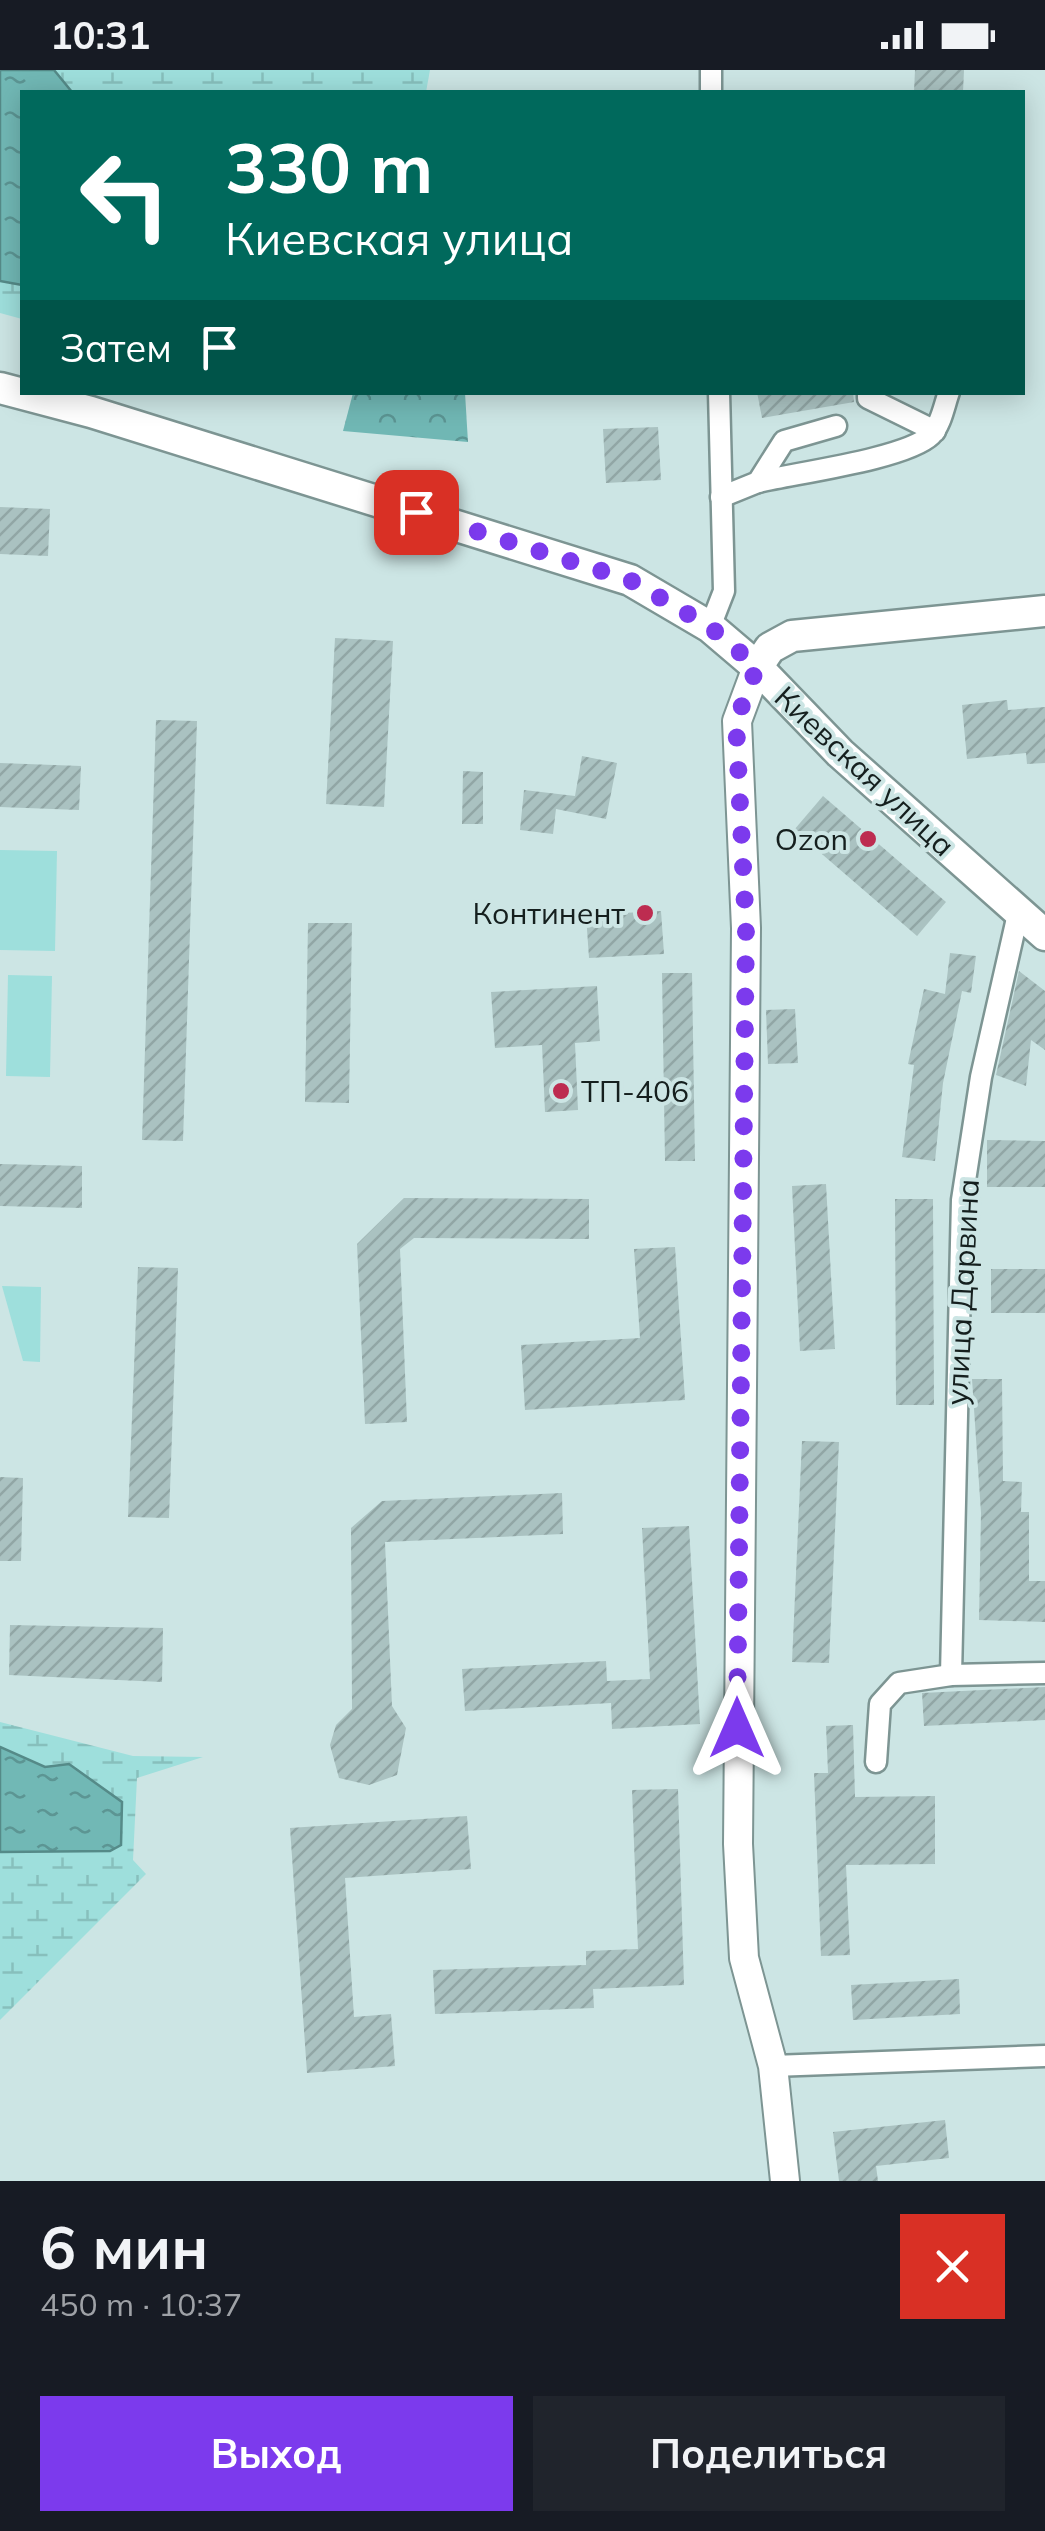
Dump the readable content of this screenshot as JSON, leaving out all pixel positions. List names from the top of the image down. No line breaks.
{"streets":{"main road":["Киевская улица"],"street":["улица Дарвина"]},"crossings":[["Киевская улица","улица Дарвина"]],"places":["Ozon","Континент","ТП-406"],"page":{"status":"10:31","turn":["330 m","Киевская улица"],"then":"Затем","heading":["6 мин","450 m · 10:37"],"buttons":["Выход","Поделиться"]}}
